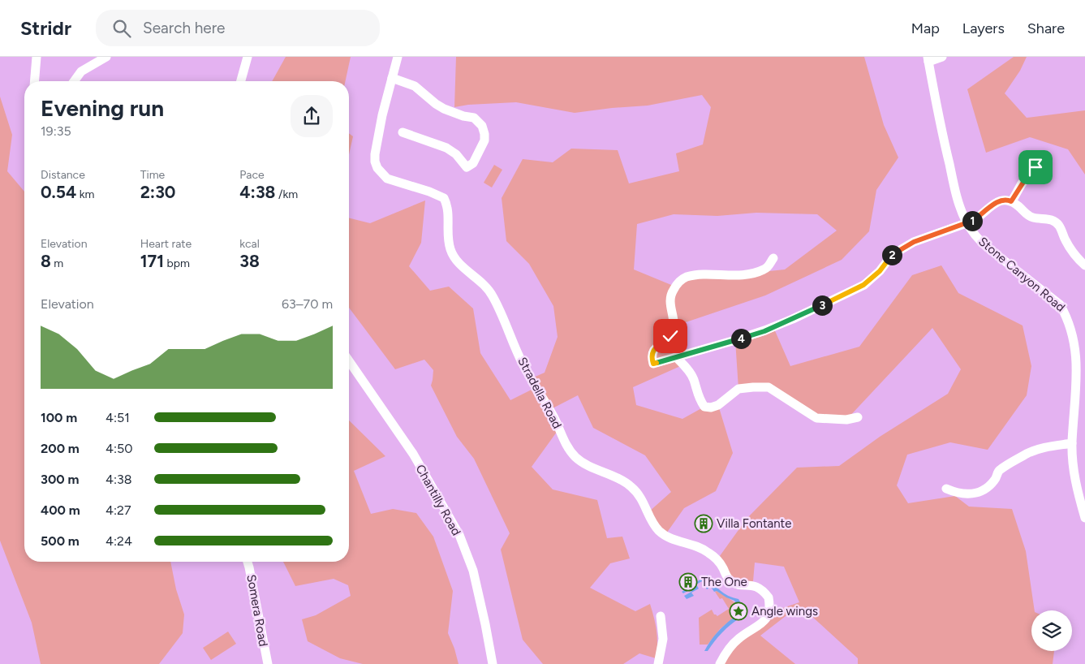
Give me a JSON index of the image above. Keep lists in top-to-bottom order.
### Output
{
  "streets": {
    "street": [
      "Stone Canyon Road",
      "Stradella Road",
      "Chantilly Road",
      "Somera Road"
    ]
  },
  "places": {
    "building": ["Villa Fontante", "The One"],
    "place": ["Angle wings"]
  },
  "page": {
    "header": "Stridr",
    "search": "Search here",
    "nav": ["Map", "Layers", "Share"],
    "heading": ["Evening run", "19:35"],
    "stats": [
      ["Distance", "0.54 km"],
      ["Time", "2:30"],
      ["Pace", "4:38 /km"],
      ["Elevation", "8 m"],
      ["Heart rate", "171 bpm"],
      ["kcal", "38"]
    ],
    "pins": [
      "1",
      "2",
      "3",
      "4"
    ],
    "chart": ["Elevation", "63–70 m"],
    "list": [
      {
        "name": "100 m",
        "note": "4:51"
      },
      {
        "name": "200 m",
        "note": "4:50"
      },
      {
        "name": "300 m",
        "note": "4:38"
      },
      {
        "name": "400 m",
        "note": "4:27"
      },
      {
        "name": "500 m",
        "note": "4:24"
      }
    ]
  }
}
